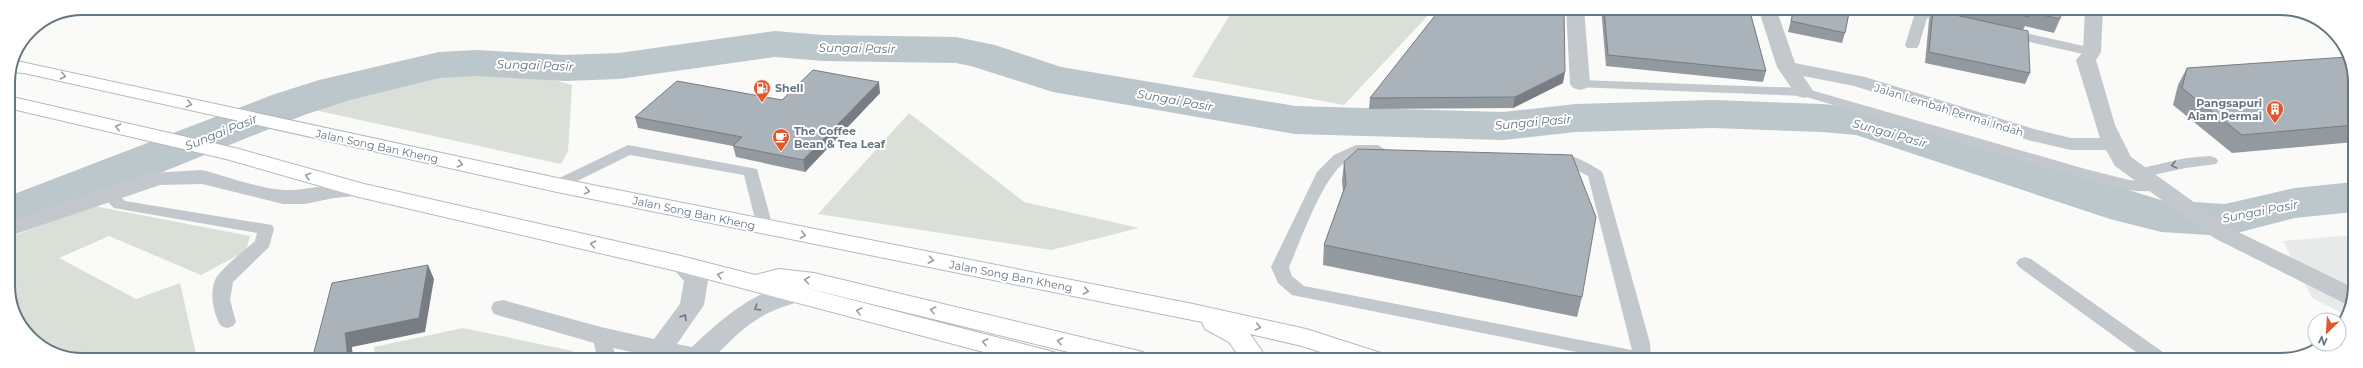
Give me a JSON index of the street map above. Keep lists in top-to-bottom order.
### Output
{
  "streets": {
    "main road": ["Jalan Song Ban Kheng"],
    "street": ["Jalan Lembah Permai Indah"]
  },
  "water": ["Sungai Pasir"],
  "places": {
    "fuel station": ["Shell"],
    "building": ["Pangsapuri Alam Permai"],
    "cafe": ["The Coffee Bean & Tea Leaf"]
  },
  "north": "bottom left"
}
